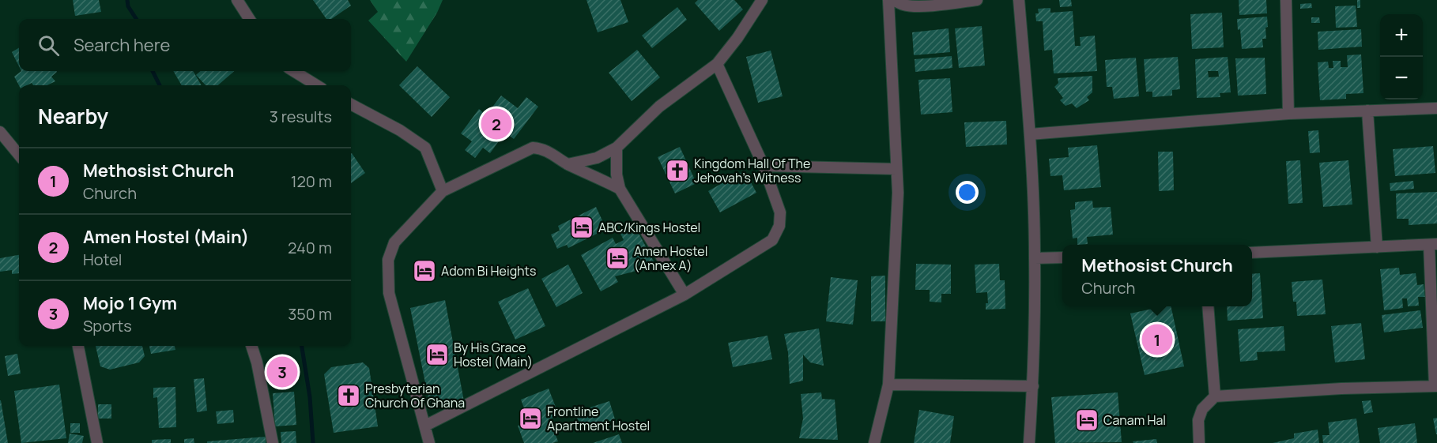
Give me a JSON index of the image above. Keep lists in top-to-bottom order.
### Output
{
  "places": {
    "church": ["Kingdom Hall Of The Jehovah's Witness", "Presbyterian Church Of Ghana"],
    "hotel": [
      "ABC/Kings Hostel",
      "Amen Hostel (Annex A)",
      "Adom Bi Heights",
      "By His Grace Hostel (Main)",
      "Frontline Apartment Hostel",
      "Canam Hal"
    ]
  },
  "page": {
    "map_buttons": ["+", "−"],
    "search": "Search here",
    "heading": ["Nearby", "3 results"],
    "pins": ["2", "1", "3"],
    "list": [
      {
        "mark": "1",
        "name": "Methosist Church",
        "note": "Church",
        "value": "120 m"
      },
      {
        "mark": "2",
        "name": "Amen Hostel (Main)",
        "note": "Hotel",
        "value": "240 m"
      },
      {
        "mark": "3",
        "name": "Mojo 1 Gym",
        "note": "Sports",
        "value": "350 m"
      }
    ],
    "popup": ["Methosist Church", "Church"]
  }
}
